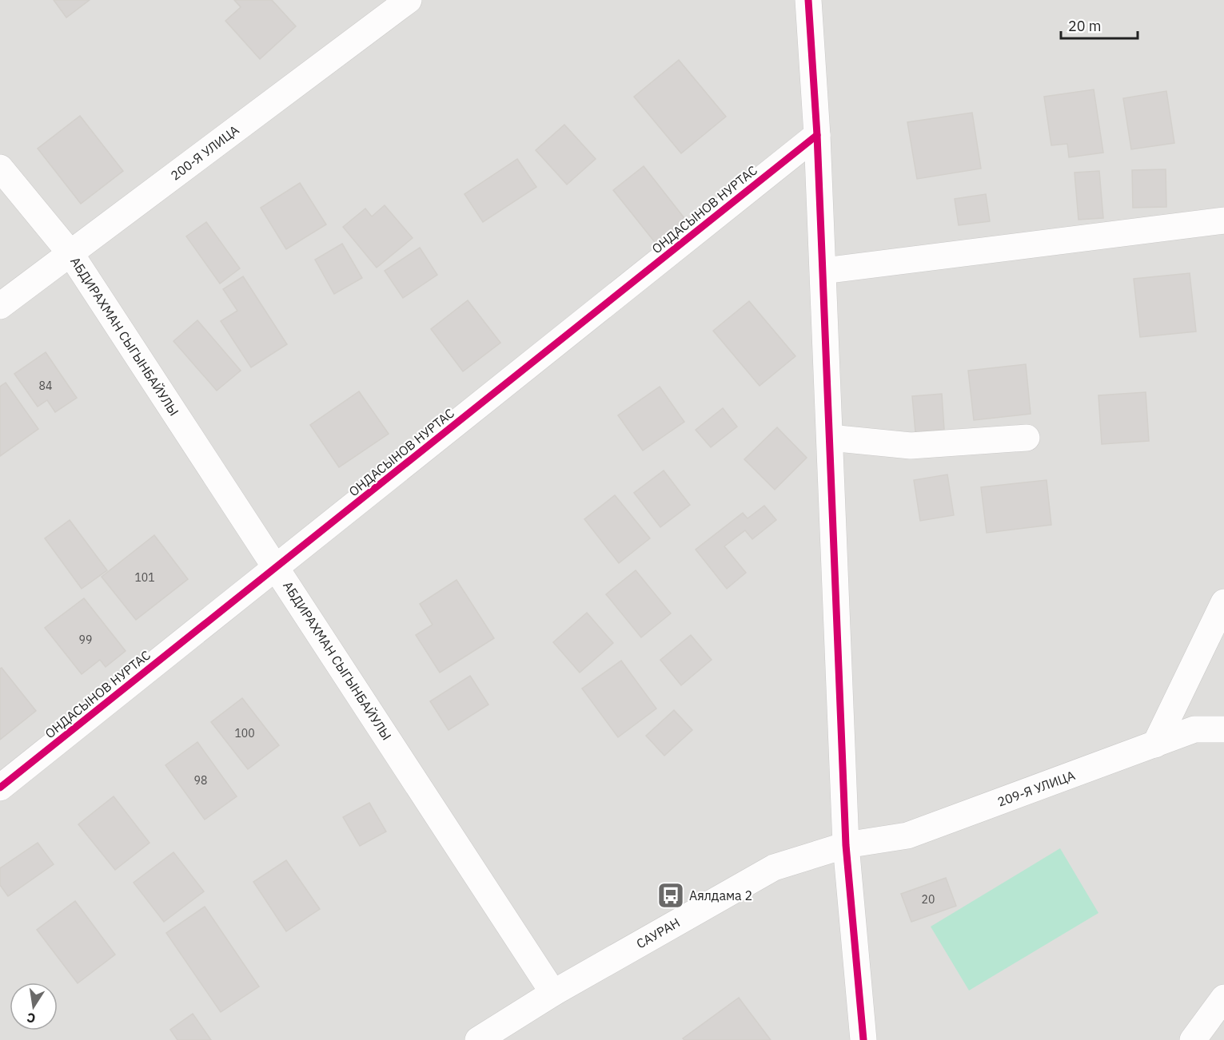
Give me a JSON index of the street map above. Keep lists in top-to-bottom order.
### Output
{
  "streets": {
    "street": [
      "200-Я УЛИЦА",
      "ОНДАСЫНОВ НУРТАС",
      "АБДИРАХМАН СЫГЫНБАЙУЛЫ",
      "209-Я УЛИЦА",
      "САУРАН"
    ]
  },
  "crossings": [
    ["200-Я УЛИЦА", "АБДИРАХМАН СЫГЫНБАЙУЛЫ"],
    ["ОНДАСЫНОВ НУРТАС", "АБДИРАХМАН СЫГЫНБАЙУЛЫ"],
    ["АБДИРАХМАН СЫГЫНБАЙУЛЫ", "САУРАН"],
    ["209-Я УЛИЦА", "САУРАН"]
  ],
  "places": {
    "bus stop": ["Аялдама 2"]
  },
  "house_numbers": [
    "84",
    "101",
    "99",
    "100",
    "98",
    "20"
  ],
  "scale_bar": "20 m",
  "north": "bottom"
}
